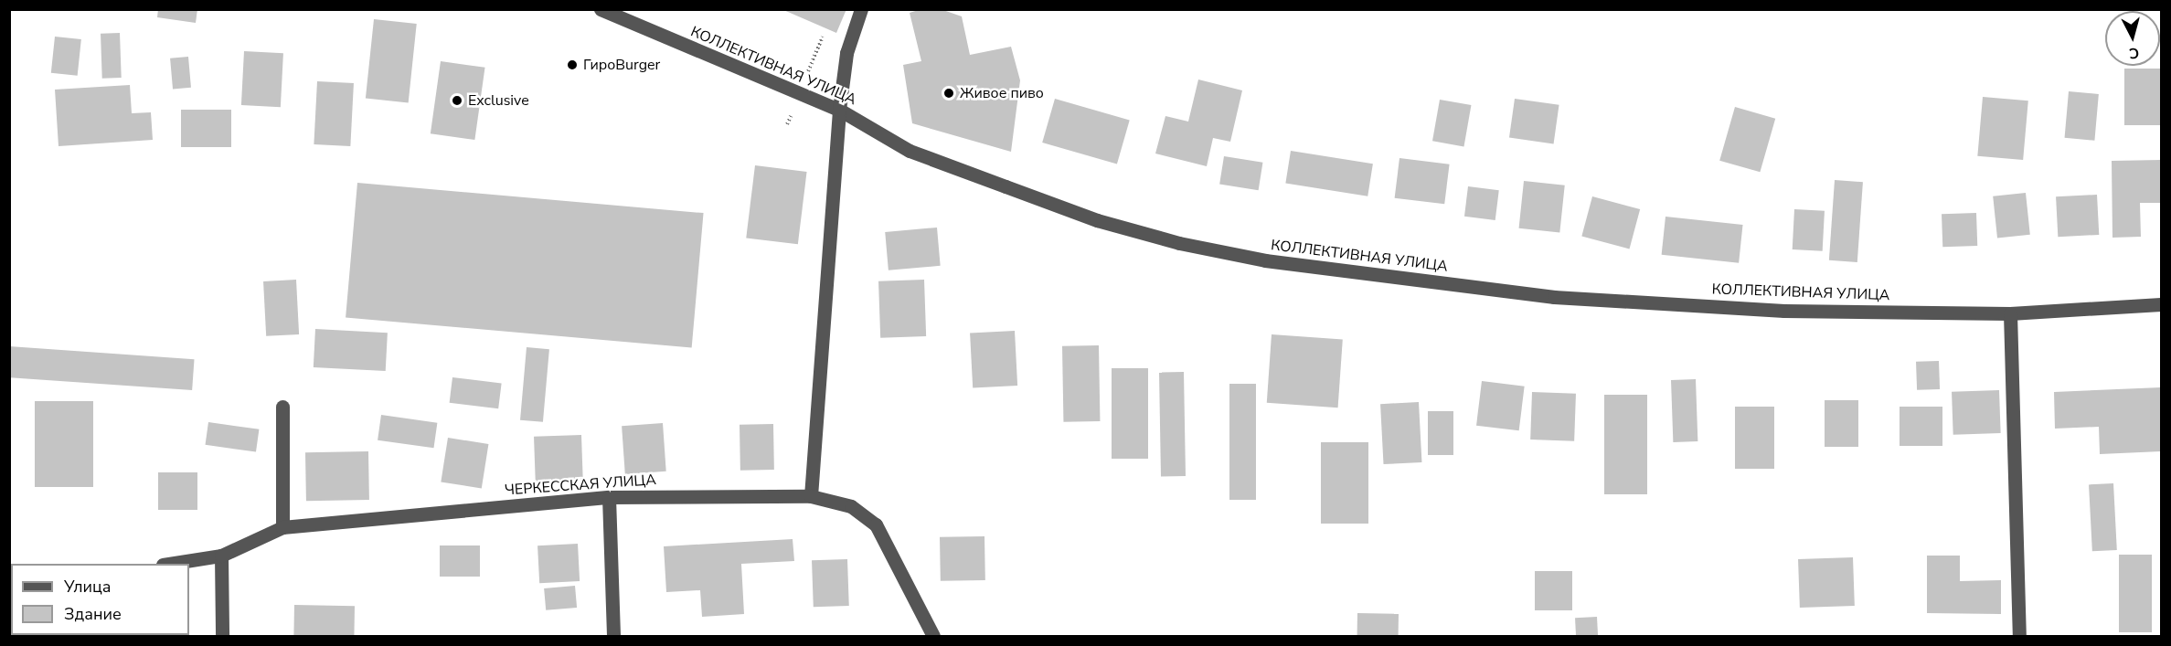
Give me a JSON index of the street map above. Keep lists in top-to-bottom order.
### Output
{
  "streets": {
    "street": ["КОЛЛЕКТИВНАЯ УЛИЦА", "ЧЕРКЕССКАЯ УЛИЦА"]
  },
  "places": ["ГироBurger", "Живое пиво", "Exclusive"],
  "legend": ["Улица", "Здание"],
  "north": "bottom"
}
